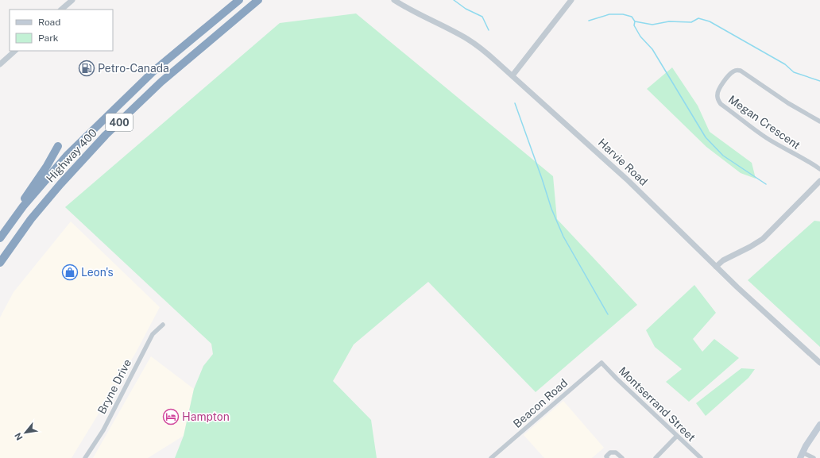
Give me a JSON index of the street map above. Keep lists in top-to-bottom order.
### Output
{
  "streets": {
    "highway": ["400", "Highway 400"],
    "street": [
      "Megan Crescent",
      "Harvie Road",
      "Bryne Drive",
      "Beacon Road",
      "Montserrand Street"
    ]
  },
  "crossings": [
    ["Beacon Road", "Montserrand Street"]
  ],
  "places": {
    "fuel station": ["Petro-Canada"],
    "shop": ["Leon's"],
    "hotel": ["Hampton"]
  },
  "legend": ["Road", "Park"],
  "north": "bottom left"
}
